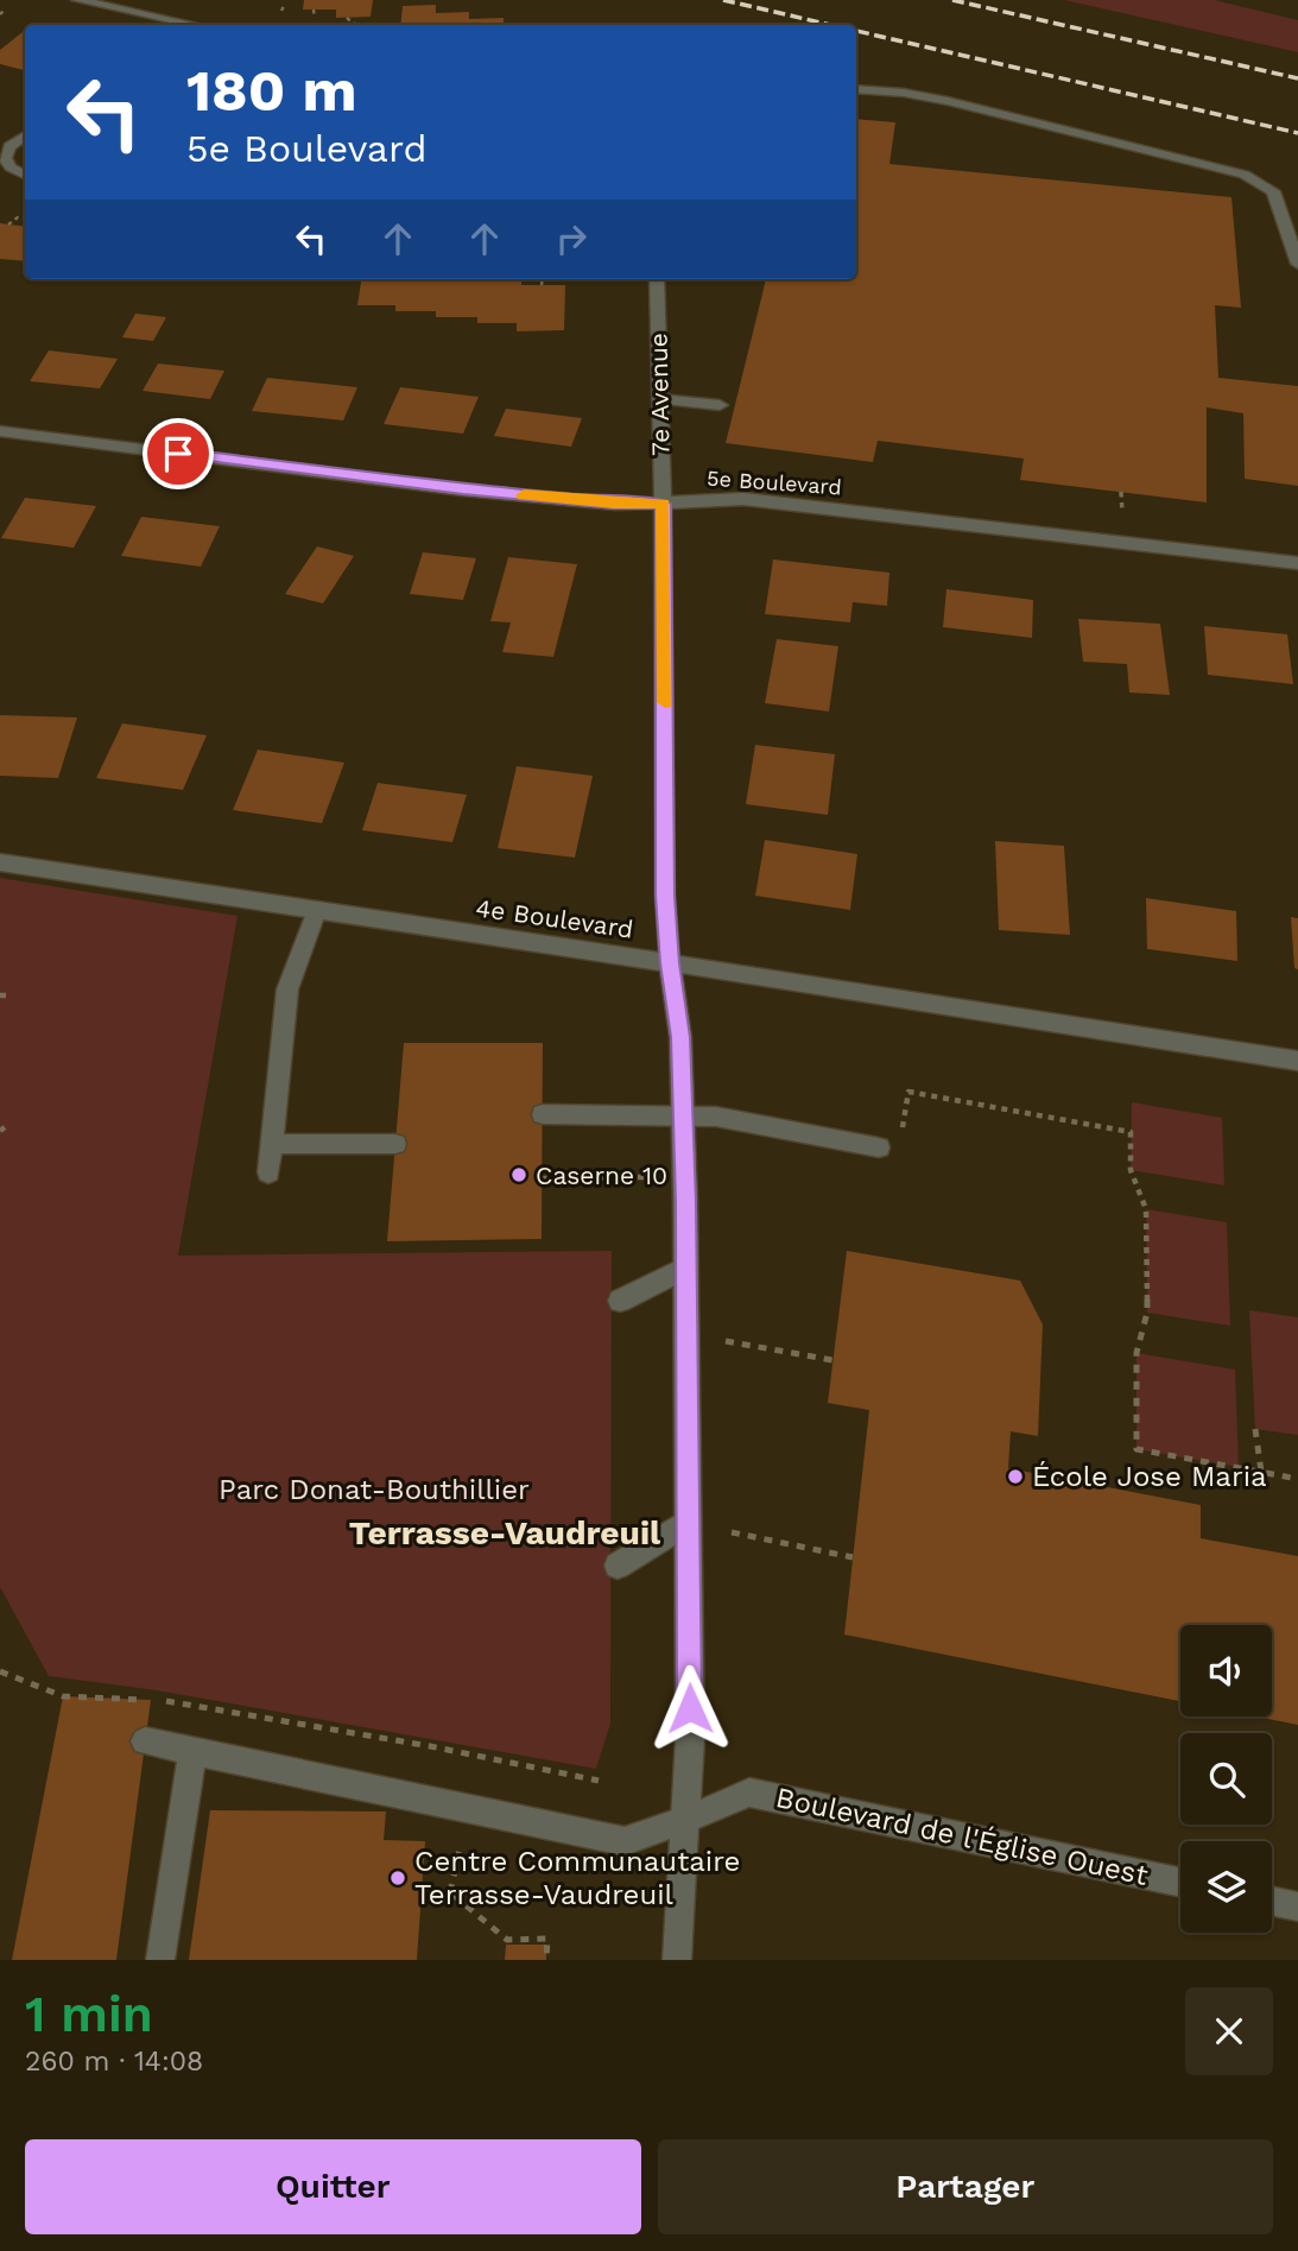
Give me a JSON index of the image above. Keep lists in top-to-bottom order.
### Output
{
  "streets": {
    "street": [
      "7e Avenue",
      "5e Boulevard",
      "4e Boulevard",
      "Boulevard de l'Église Ouest"
    ]
  },
  "crossings": [
    ["7e Avenue", "5e Boulevard"],
    ["7e Avenue", "4e Boulevard"],
    ["7e Avenue", "Boulevard de l'Église Ouest"]
  ],
  "districts": ["Terrasse-Vaudreuil"],
  "parks": ["Parc Donat-Bouthillier"],
  "places": ["Caserne 10", "École Jose Maria", "Centre Communautaire Terrasse-Vaudreuil"],
  "page": {
    "turn": ["180 m", "5e Boulevard"],
    "heading": ["1 min", "260 m · 14:08"],
    "buttons": ["Quitter", "Partager"]
  }
}
